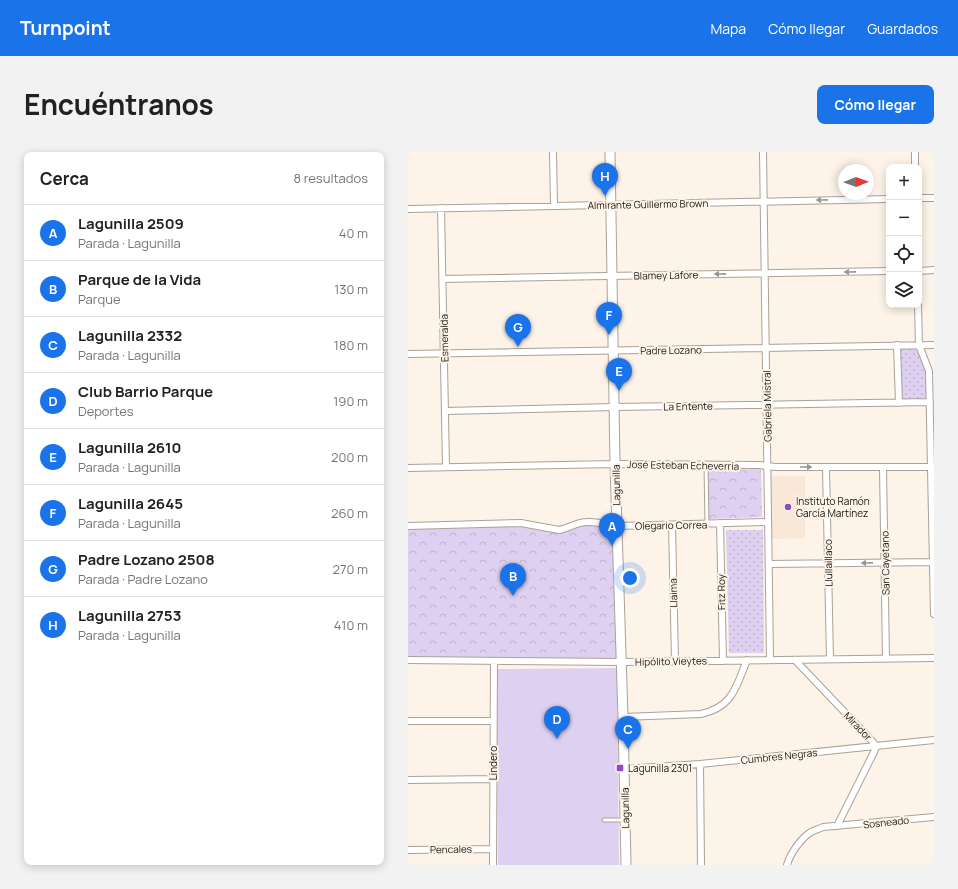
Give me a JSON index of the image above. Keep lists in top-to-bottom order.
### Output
{
  "streets": {
    "main road": ["Lagunilla"],
    "street": [
      "Almirante Guillermo Brown",
      "Blamey Lafore",
      "Esmeralda",
      "Padre Lozano",
      "La Entente",
      "Gabriela Mistral",
      "José Esteban Echeverría",
      "Olegario Correa",
      "Llullaillaco",
      "San Cayetano",
      "Fitz Roy",
      "Llaima",
      "Hipólito Vieytes",
      "Mirador",
      "Cumbres Negras",
      "Lindero",
      "Sosneado",
      "Pencales"
    ]
  },
  "crossings": [
    ["Almirante Guillermo Brown", "Esmeralda"],
    ["Almirante Guillermo Brown", "Gabriela Mistral"],
    ["Almirante Guillermo Brown", "Lagunilla"],
    ["Blamey Lafore", "Esmeralda"],
    ["Blamey Lafore", "Gabriela Mistral"],
    ["Blamey Lafore", "Lagunilla"],
    ["Esmeralda", "Padre Lozano"],
    ["Esmeralda", "La Entente"],
    ["Esmeralda", "José Esteban Echeverría"],
    ["Padre Lozano", "Gabriela Mistral"],
    ["Padre Lozano", "Lagunilla"],
    ["La Entente", "Gabriela Mistral"],
    ["La Entente", "Lagunilla"],
    ["Gabriela Mistral", "José Esteban Echeverría"],
    ["Gabriela Mistral", "Olegario Correa"],
    ["Gabriela Mistral", "Hipólito Vieytes"],
    ["José Esteban Echeverría", "Lagunilla"],
    ["José Esteban Echeverría", "Llullaillaco"],
    ["José Esteban Echeverría", "San Cayetano"],
    ["Lagunilla", "Olegario Correa"],
    ["Lagunilla", "Hipólito Vieytes"],
    ["Lagunilla", "Cumbres Negras"],
    ["Olegario Correa", "Fitz Roy"],
    ["Olegario Correa", "Llaima"],
    ["Llullaillaco", "Hipólito Vieytes"],
    ["San Cayetano", "Hipólito Vieytes"],
    ["Fitz Roy", "Hipólito Vieytes"],
    ["Llaima", "Hipólito Vieytes"],
    ["Hipólito Vieytes", "Mirador"],
    ["Hipólito Vieytes", "Lindero"],
    ["Mirador", "Cumbres Negras"],
    ["Mirador", "Sosneado"],
    ["Lindero", "Pencales"]
  ],
  "one_way": ["Blamey Lafore"],
  "places": {
    "other": ["Instituto Ramón García Martínez"],
    "transit": ["Lagunilla 2301"]
  },
  "north": "right",
  "page": {
    "header": "Turnpoint",
    "nav": ["Mapa", "Cómo llegar", "Guardados"],
    "title": "Encuéntranos",
    "buttons": "Cómo llegar",
    "heading": ["Cerca", "8 resultados"],
    "pins": [
      "H",
      "F",
      "G",
      "E",
      "A",
      "B",
      "D",
      "C"
    ],
    "map_buttons": ["+", "−"],
    "list": [
      {
        "mark": "A",
        "name": "Lagunilla 2509",
        "note": "Parada · Lagunilla",
        "value": "40 m"
      },
      {
        "mark": "B",
        "name": "Parque de la Vida",
        "note": "Parque",
        "value": "130 m"
      },
      {
        "mark": "C",
        "name": "Lagunilla 2332",
        "note": "Parada · Lagunilla",
        "value": "180 m"
      },
      {
        "mark": "D",
        "name": "Club Barrio Parque",
        "note": "Deportes",
        "value": "190 m"
      },
      {
        "mark": "E",
        "name": "Lagunilla 2610",
        "note": "Parada · Lagunilla",
        "value": "200 m"
      },
      {
        "mark": "F",
        "name": "Lagunilla 2645",
        "note": "Parada · Lagunilla",
        "value": "260 m"
      },
      {
        "mark": "G",
        "name": "Padre Lozano 2508",
        "note": "Parada · Padre Lozano",
        "value": "270 m"
      },
      {
        "mark": "H",
        "name": "Lagunilla 2753",
        "note": "Parada · Lagunilla",
        "value": "410 m"
      }
    ]
  }
}
